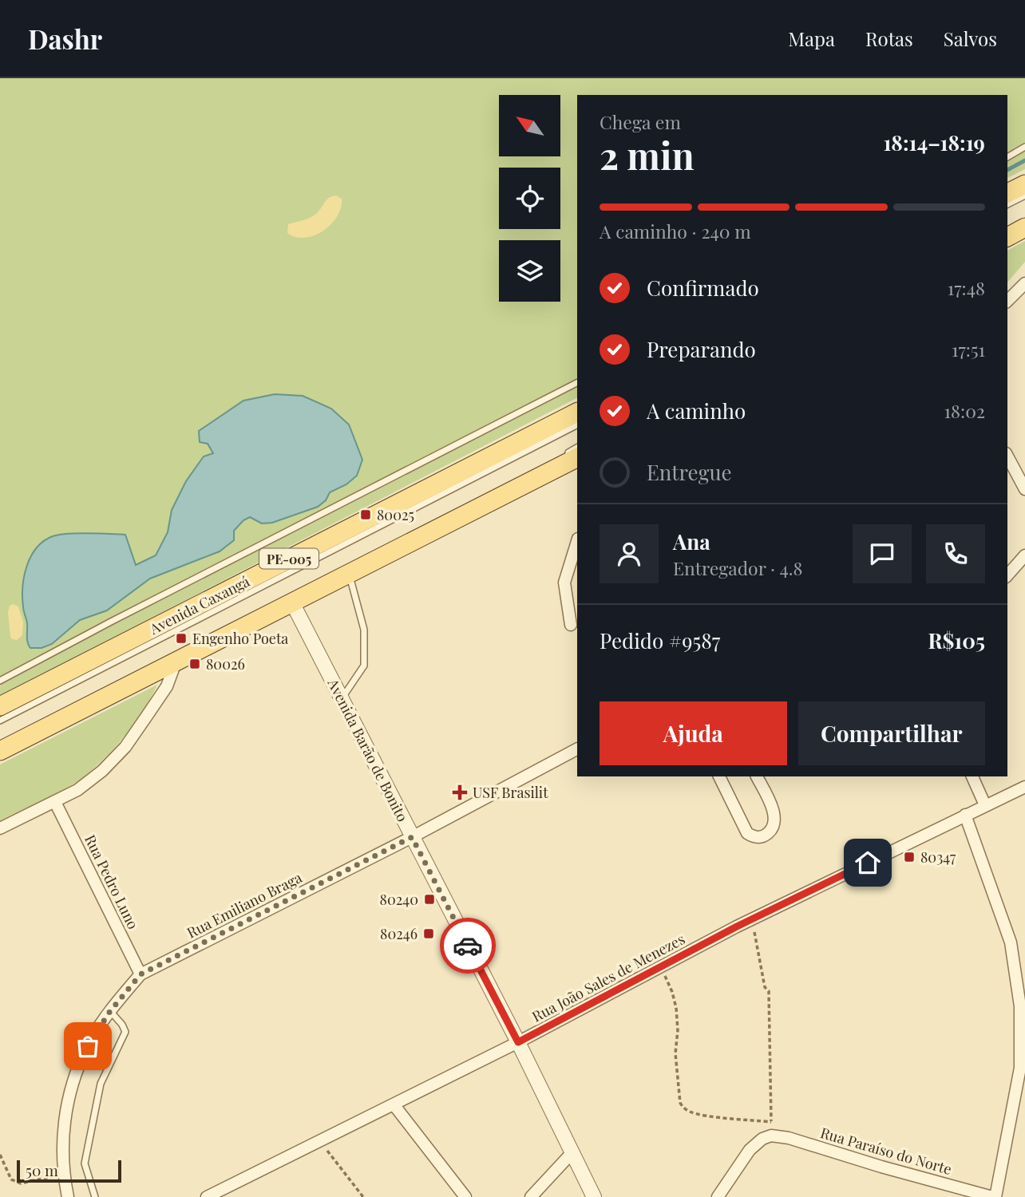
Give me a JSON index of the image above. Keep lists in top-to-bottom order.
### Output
{
  "streets": {
    "main road": ["PE-005", "Avenida Caxangá"],
    "street": [
      "Avenida Barão de Bonito",
      "Rua Pedro Luno",
      "Rua Emiliano Braga",
      "Rua João Sales de Menezes",
      "Rua Paraíso do Norte"
    ]
  },
  "crossings": [
    ["PE-005", "Avenida Barão de Bonito"],
    ["Avenida Barão de Bonito", "Rua Emiliano Braga"],
    ["Avenida Barão de Bonito", "Rua João Sales de Menezes"],
    ["Rua Pedro Luno", "Rua Emiliano Braga"]
  ],
  "places": {
    "transit": [
      "80025",
      "Engenho Poeta",
      "80026",
      "80347",
      "80240",
      "80246"
    ],
    "health": ["USF Brasilit"]
  },
  "scale_bar": "50 m",
  "north": "top left",
  "page": {
    "header": "Dashr",
    "nav": ["Mapa", "Rotas", "Salvos"],
    "heading": ["2 min", "Chega em", "18:14–18:19"],
    "panel": [
      "Ana",
      "Entregador · 4.8",
      "Pedido #9587",
      "R$105"
    ],
    "bar": "A caminho · 240 m",
    "list": [
      ["Confirmado", "17:48"],
      ["Preparando", "17:51"],
      ["A caminho", "18:02"],
      "Entregue"
    ],
    "buttons": ["Ajuda", "Compartilhar"],
    "scale": "50 m"
  }
}
